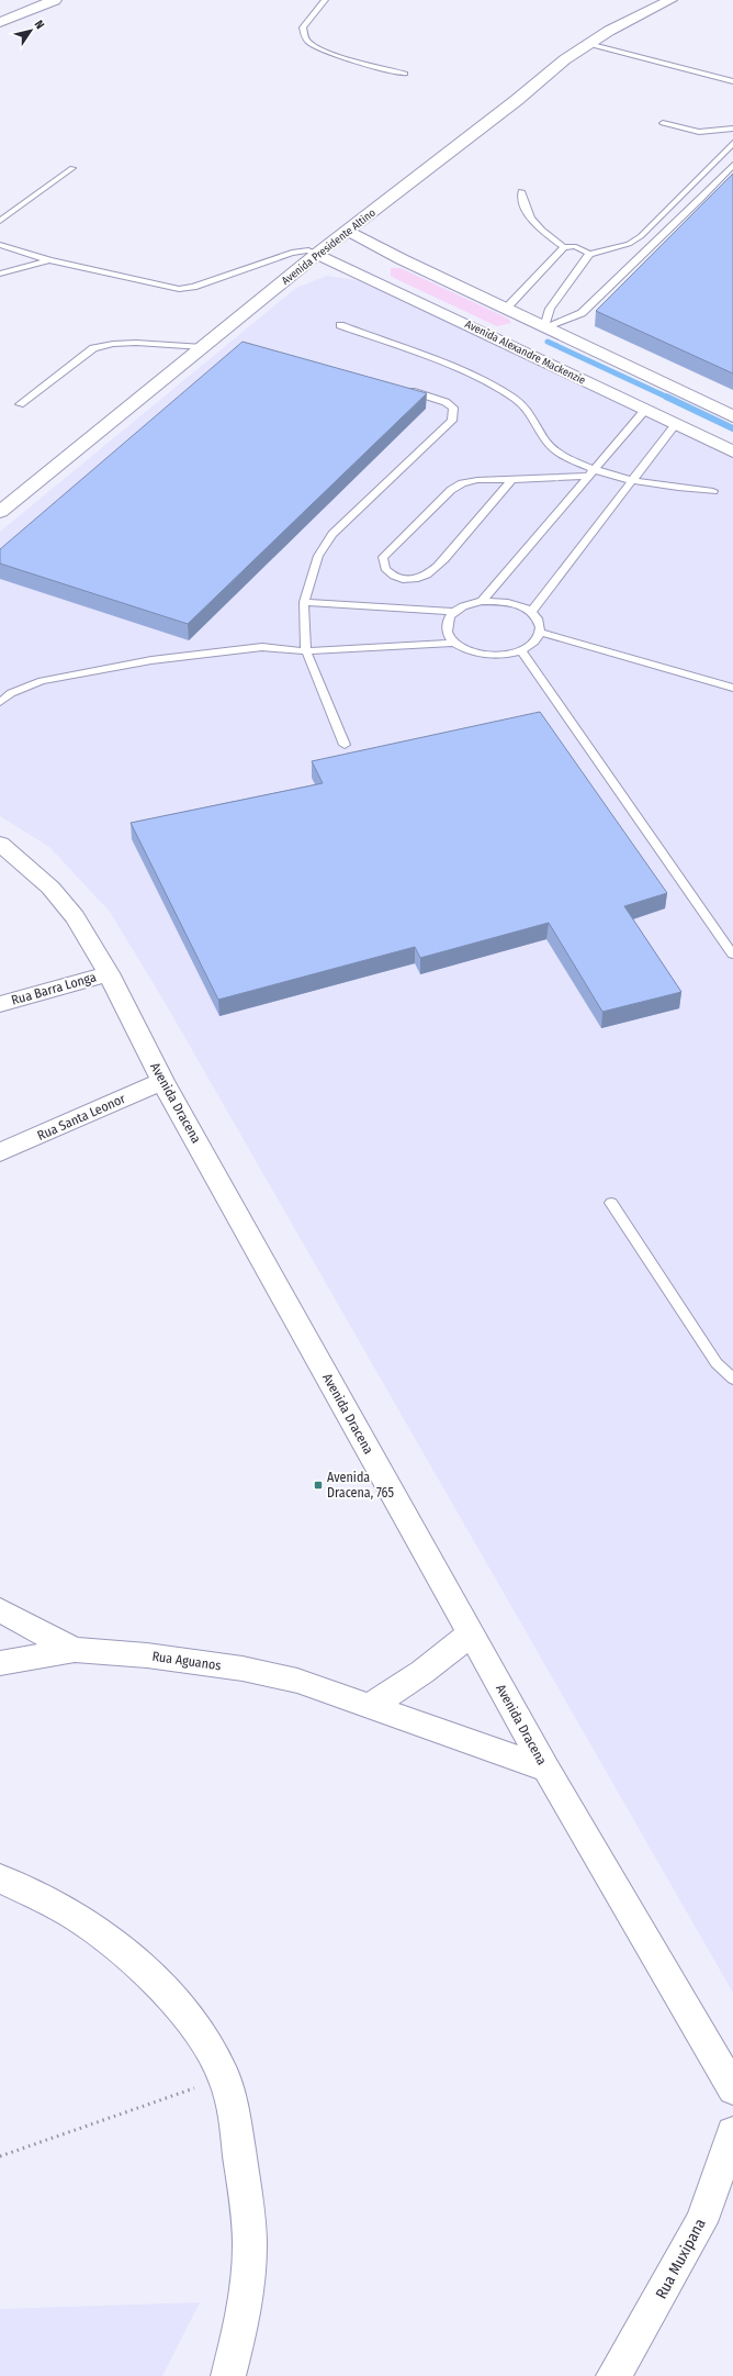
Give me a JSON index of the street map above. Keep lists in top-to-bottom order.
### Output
{
  "streets": {
    "street": [
      "Avenida Presidente Altino",
      "Avenida Alexandre Mackenzie",
      "Rua Barra Longa",
      "Avenida Dracena",
      "Rua Santa Leonor",
      "Rua Aguanos",
      "Rua Muxipana"
    ]
  },
  "crossings": [
    ["Avenida Presidente Altino", "Avenida Alexandre Mackenzie"],
    ["Rua Barra Longa", "Avenida Dracena"],
    ["Avenida Dracena", "Rua Santa Leonor"],
    ["Avenida Dracena", "Rua Aguanos"]
  ],
  "places": {
    "transit": ["Avenida Dracena, 765"]
  },
  "north": "top right"
}
